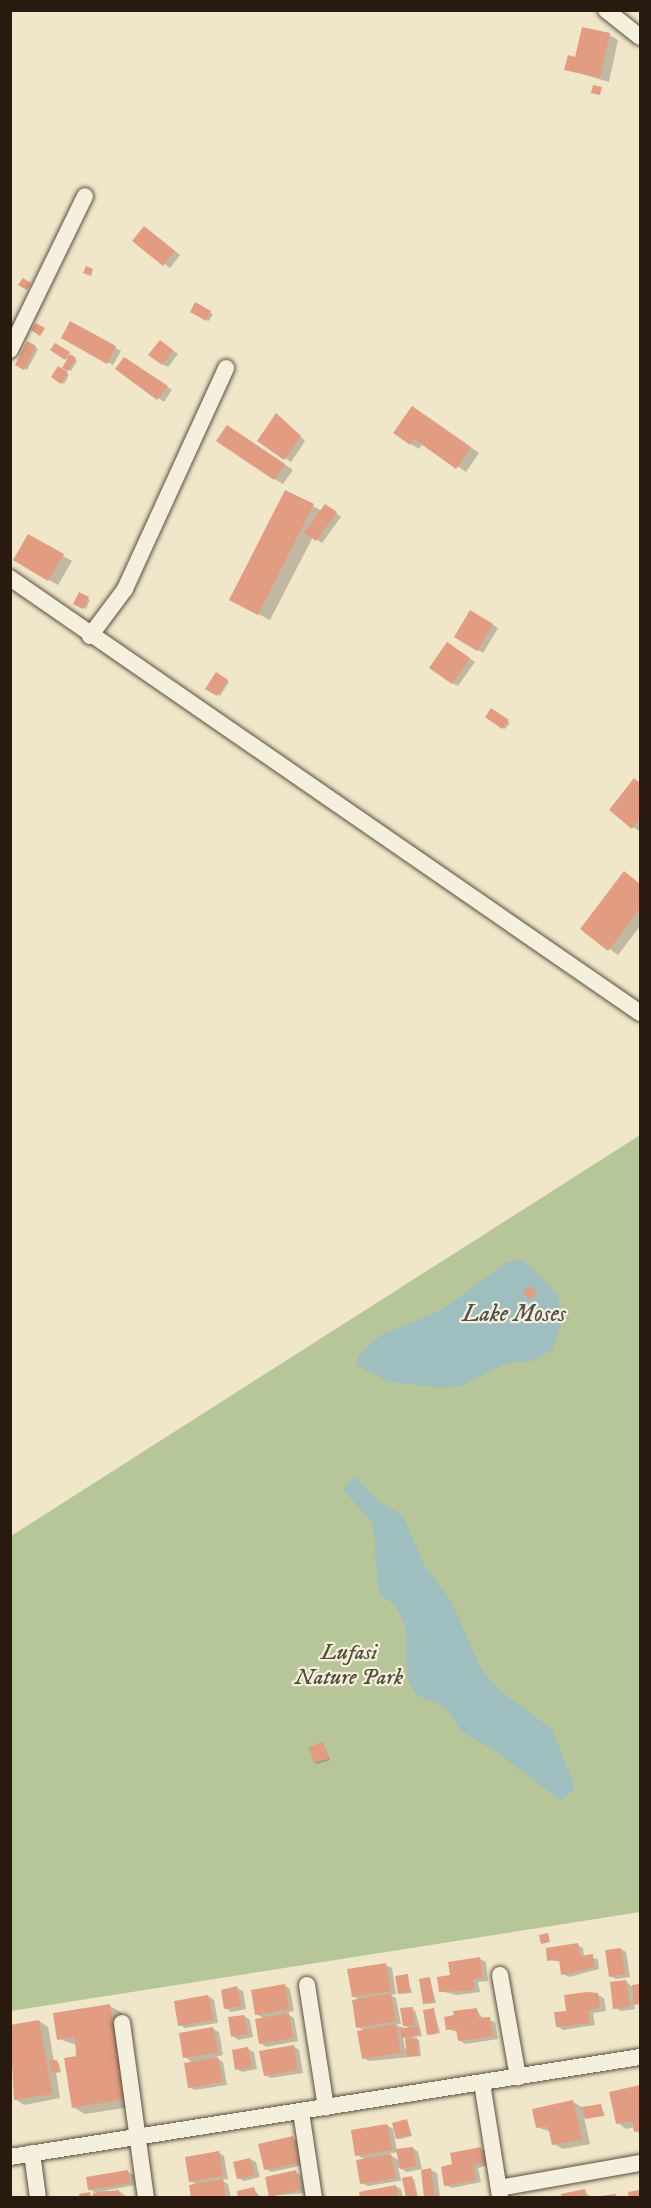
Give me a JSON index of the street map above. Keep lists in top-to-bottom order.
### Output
{
  "water": ["Lake Moses"],
  "parks": ["Lufasi Nature Park"]
}
